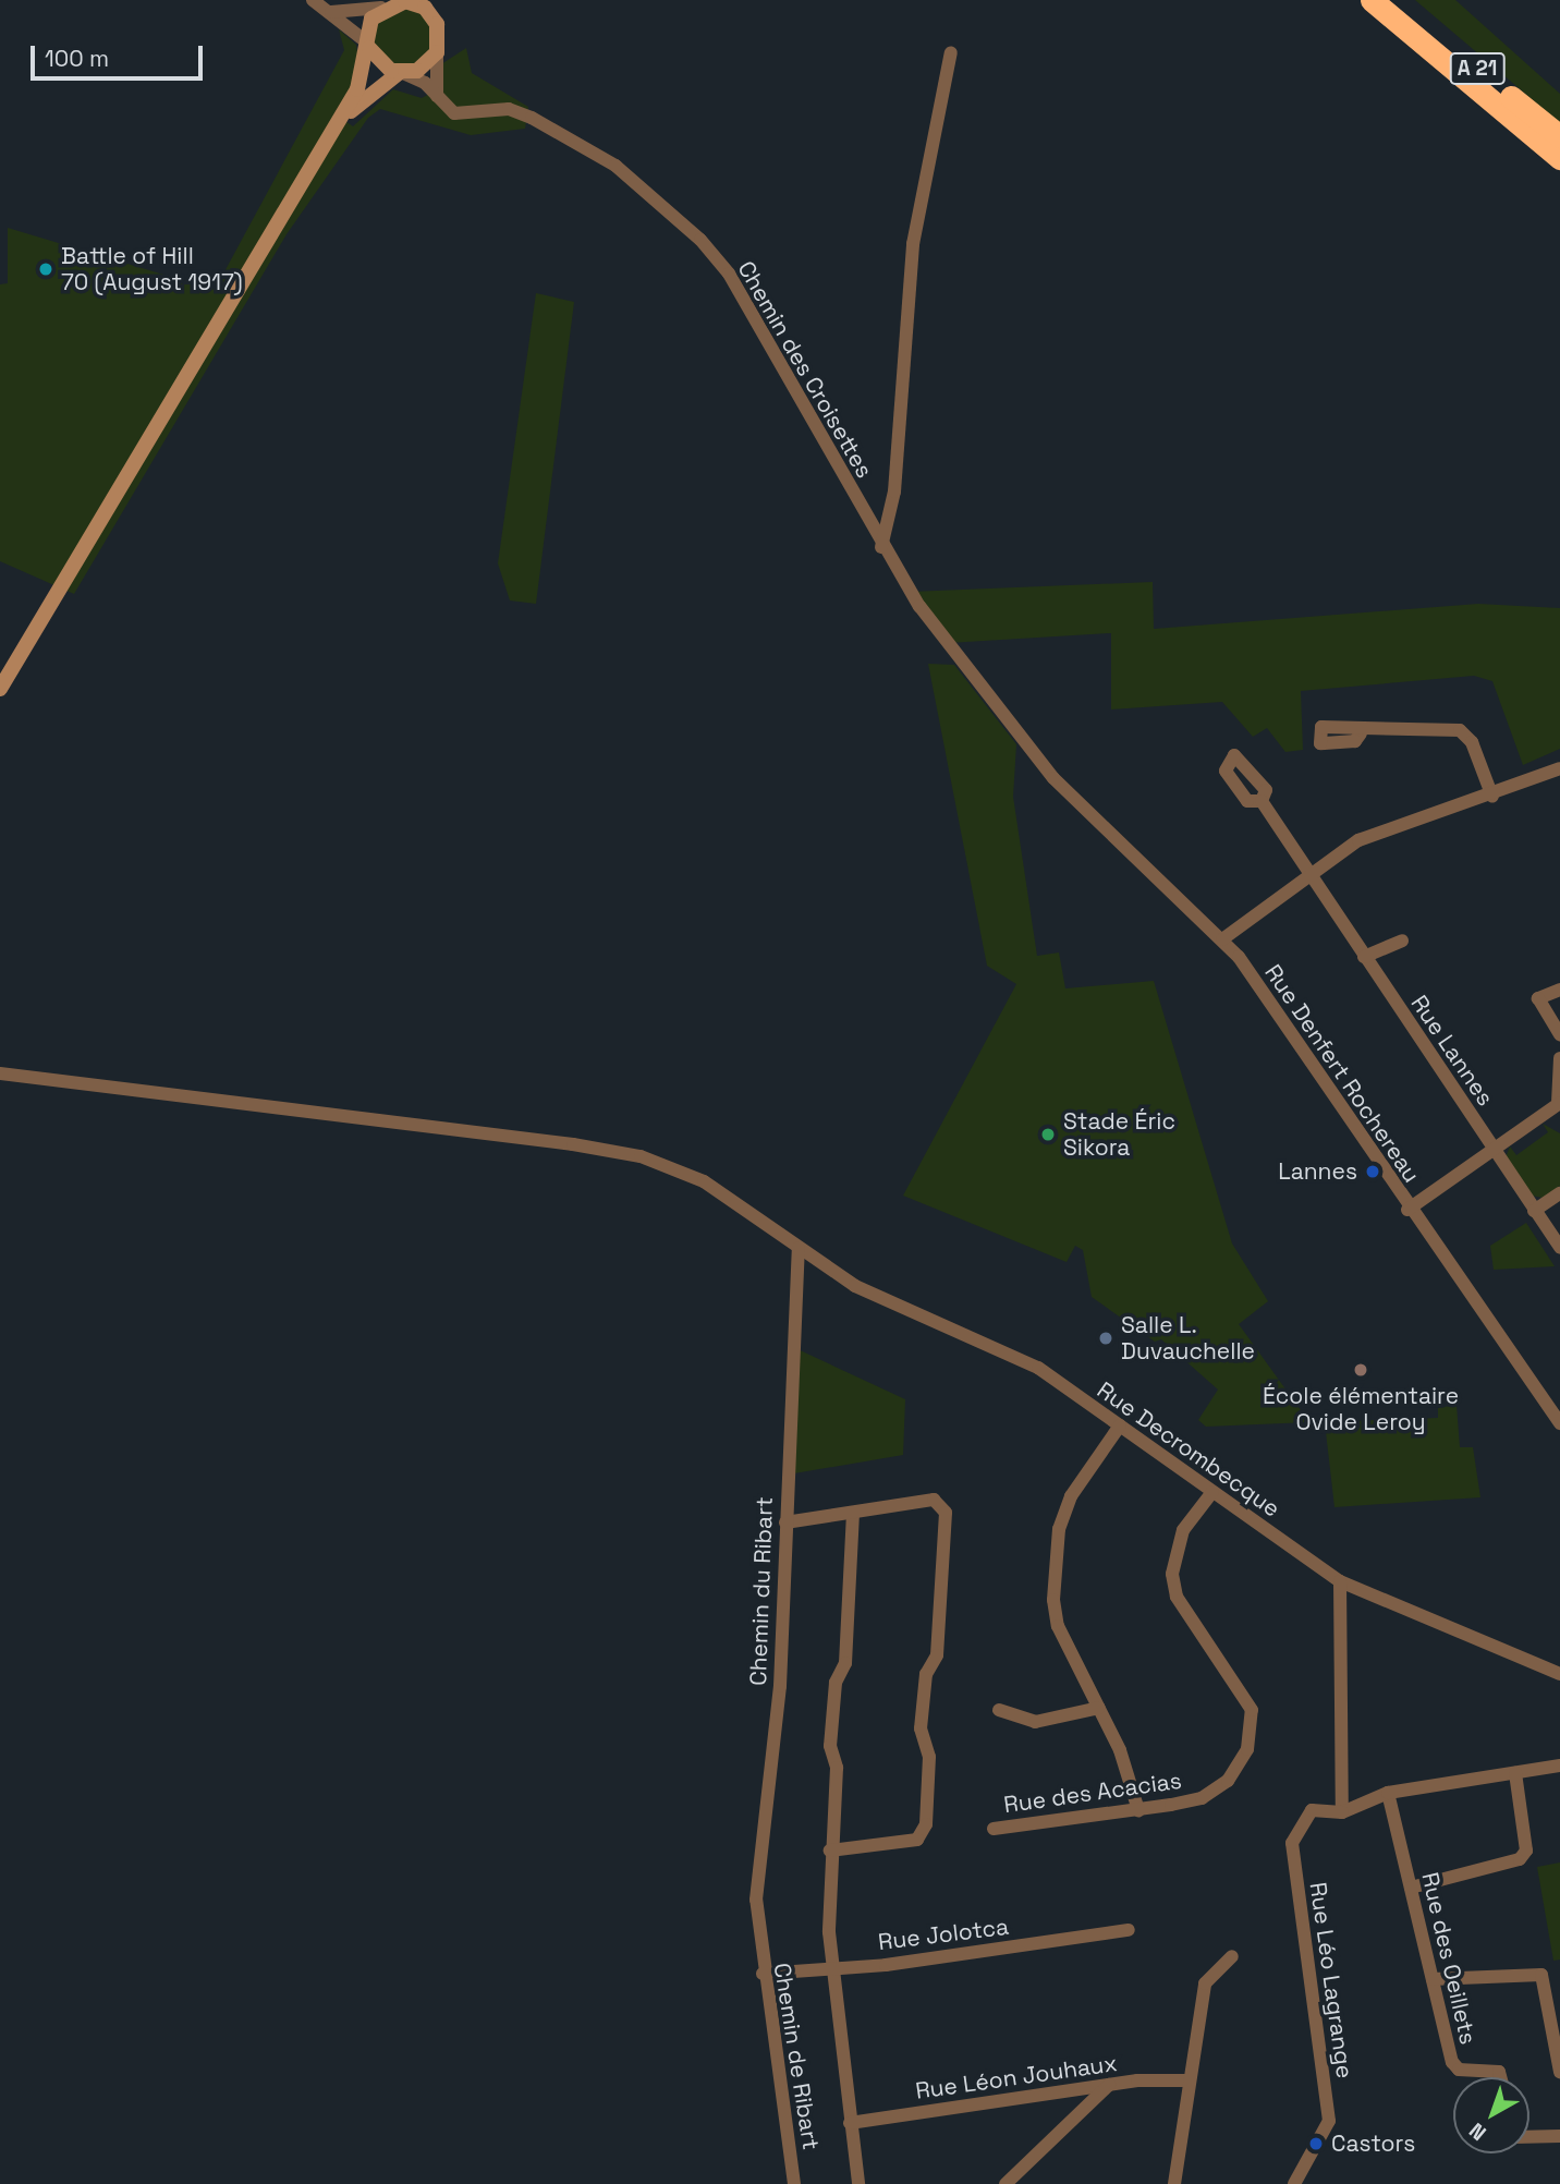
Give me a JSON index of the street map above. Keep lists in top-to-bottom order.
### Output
{
  "streets": {
    "highway": ["A 21"],
    "street": [
      "Chemin des Croisettes",
      "Rue Lannes",
      "Rue Denfert Rochereau",
      "Rue Decrombecque",
      "Chemin du Ribart",
      "Rue des Acacias",
      "Rue Jolotca",
      "Rue des Oeillets",
      "Rue Léo Lagrange",
      "Chemin de Ribart",
      "Rue Léon Jouhaux"
    ]
  },
  "crossings": [
    ["Chemin des Croisettes", "Rue Denfert Rochereau"],
    ["Rue Decrombecque", "Chemin du Ribart"],
    ["Rue Decrombecque", "Rue des Acacias"],
    ["Chemin du Ribart", "Chemin de Ribart"],
    ["Rue Jolotca", "Chemin de Ribart"]
  ],
  "places": [
    "Battle of Hill 70 (August 1917)",
    "Stade Éric Sikora",
    "Lannes",
    "Salle L. Duvauchelle",
    "École élémentaire Ovide Leroy",
    "Castors"
  ],
  "scale_bar": "100 m",
  "north": "bottom left"
}
